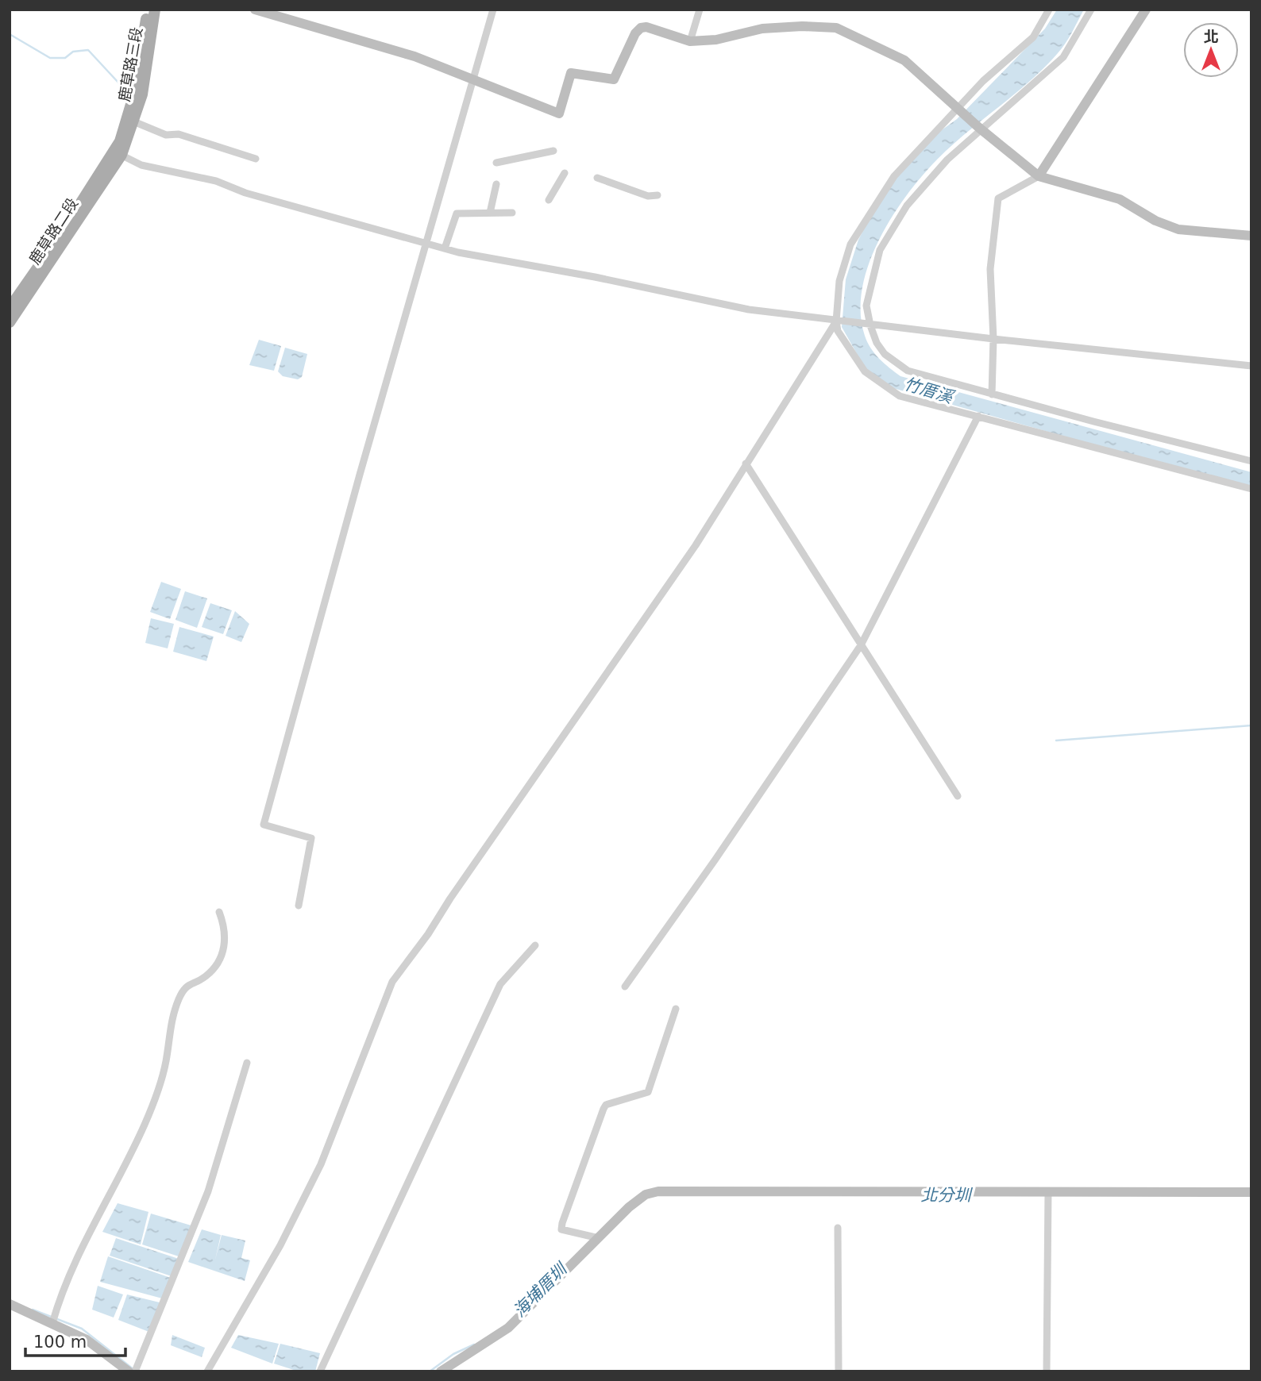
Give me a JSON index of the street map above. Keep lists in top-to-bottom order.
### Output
{
  "streets": {
    "main road": ["鹿草路三段", "鹿草路二段"]
  },
  "crossings": [
    ["鹿草路三段", "鹿草路二段"]
  ],
  "water": ["竹厝溪", "北分圳", "海埔厝圳"],
  "scale_bar": "100 m",
  "north": "top"
}
